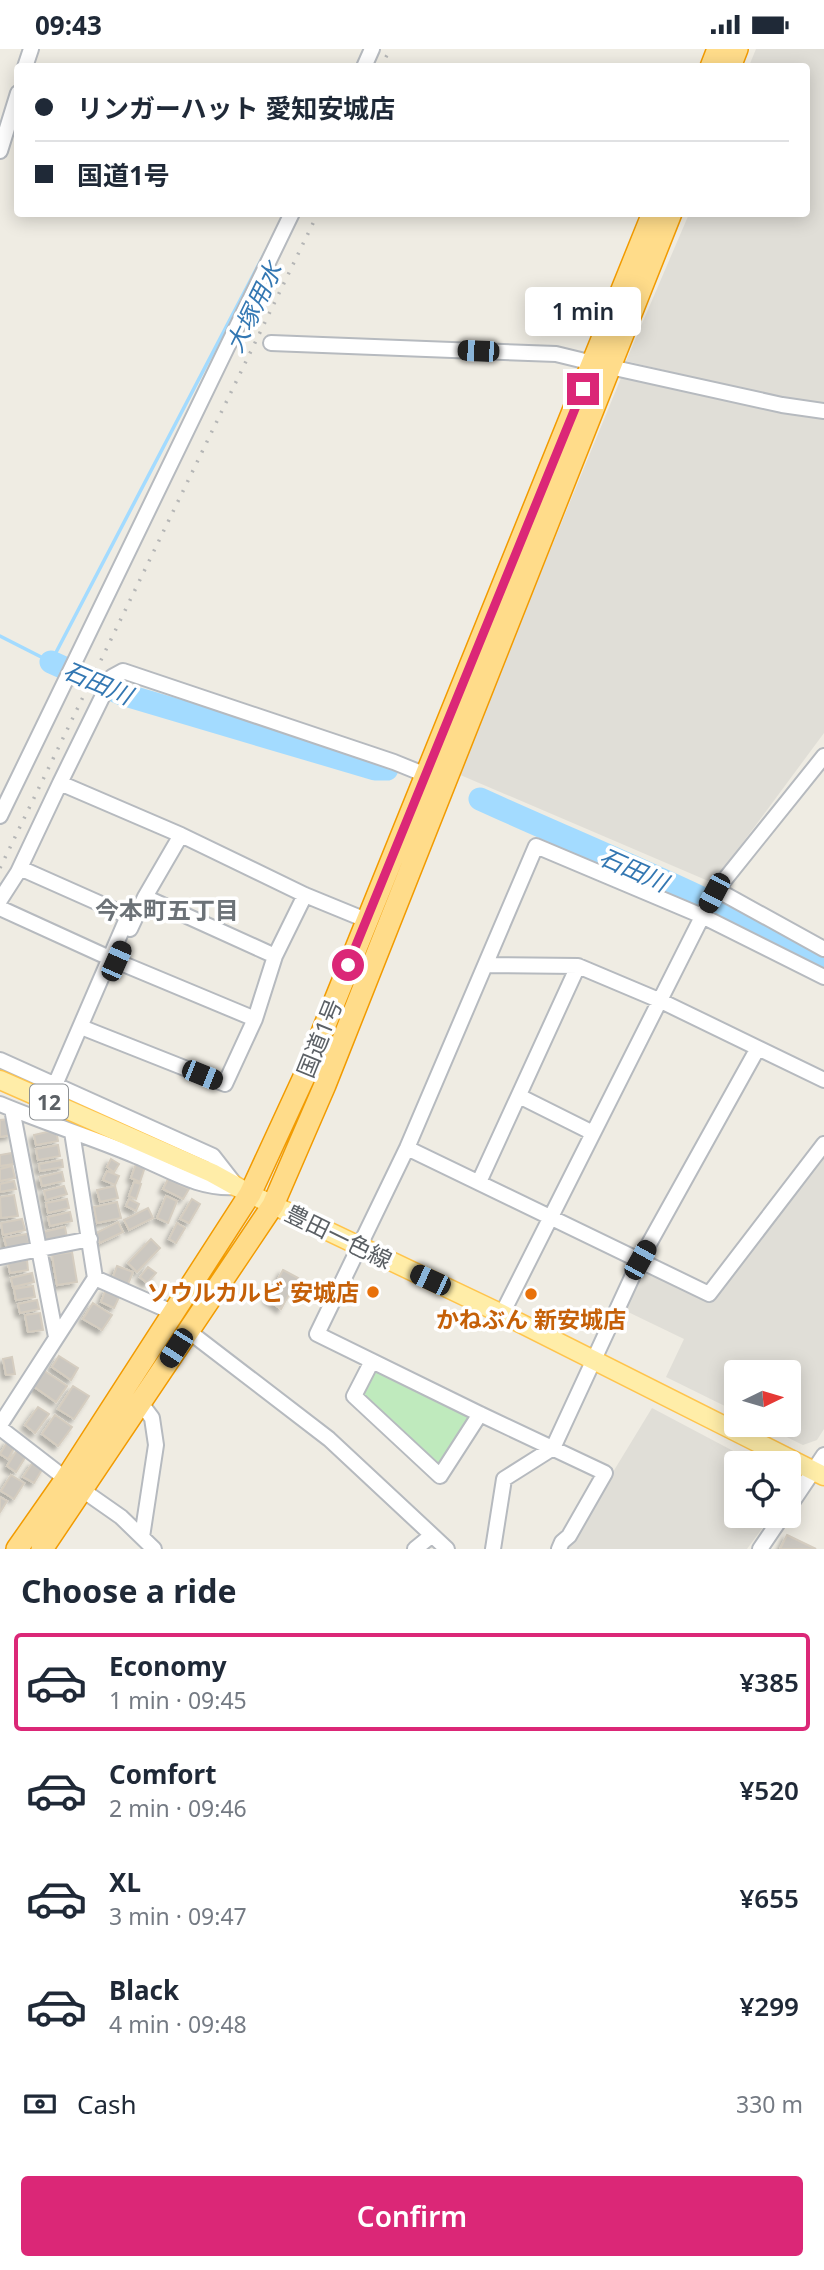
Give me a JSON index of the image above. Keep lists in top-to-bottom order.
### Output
{
  "streets": {
    "highway": ["国道1号"],
    "main road": ["12", "豊田一色線"]
  },
  "crossings": [
    ["国道1号", "豊田一色線"]
  ],
  "districts": ["今本町五丁目"],
  "water": ["大塚用水", "石田川"],
  "places": ["ソウルカルビ 安城店", "かねぶん 新安城店"],
  "north": "right",
  "page": {
    "status": "09:43",
    "banner": ["リンガーハット 愛知安城店", "国道1号"],
    "bubble": "1 min",
    "heading": "Choose a ride",
    "list": [
      {
        "name": "Economy",
        "note": "1 min · 09:45",
        "value": "¥385"
      },
      {
        "name": "Comfort",
        "note": "2 min · 09:46",
        "value": "¥520"
      },
      {
        "name": "XL",
        "note": "3 min · 09:47",
        "value": "¥655"
      },
      {
        "name": "Black",
        "note": "4 min · 09:48",
        "value": "¥299"
      }
    ],
    "pay": ["Cash", "330 m"],
    "buttons": "Confirm"
  }
}
